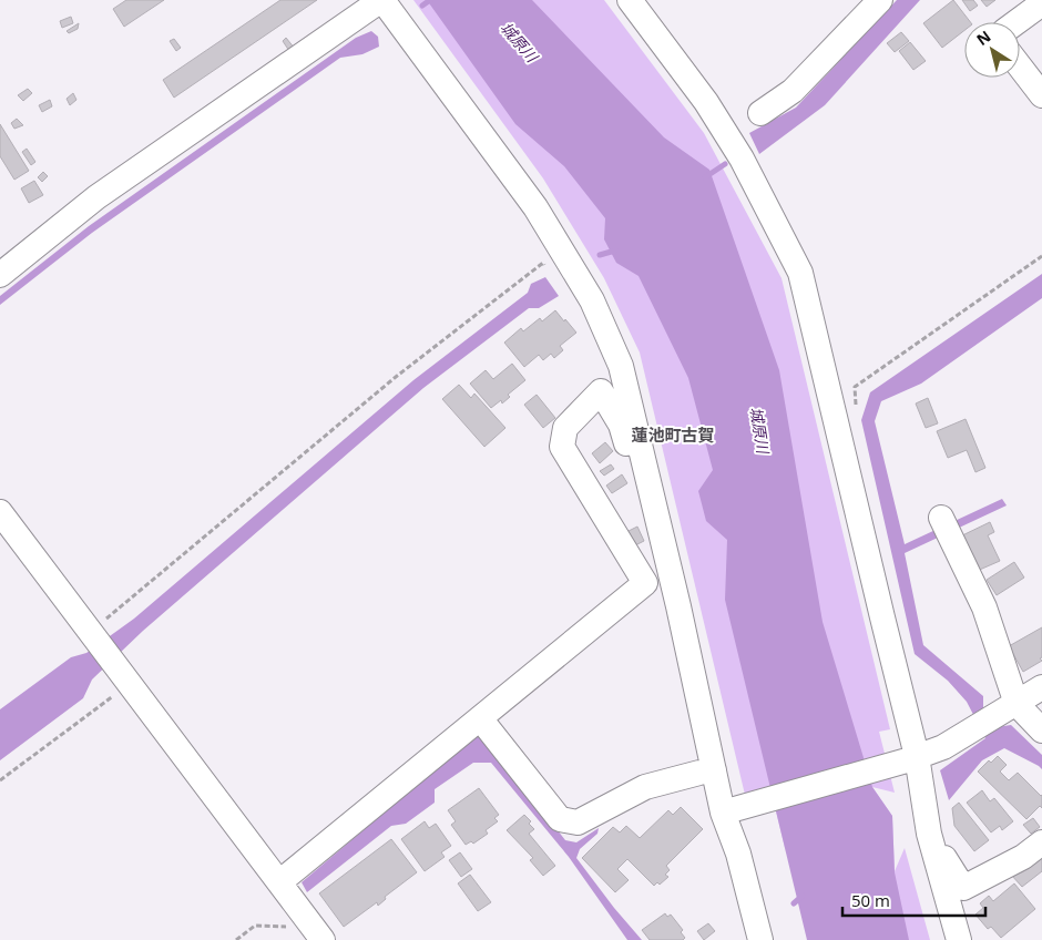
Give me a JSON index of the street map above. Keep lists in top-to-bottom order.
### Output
{
  "districts": ["蓮池町古賀"],
  "water": ["城原川"],
  "scale_bar": "50 m",
  "north": "top left"
}
